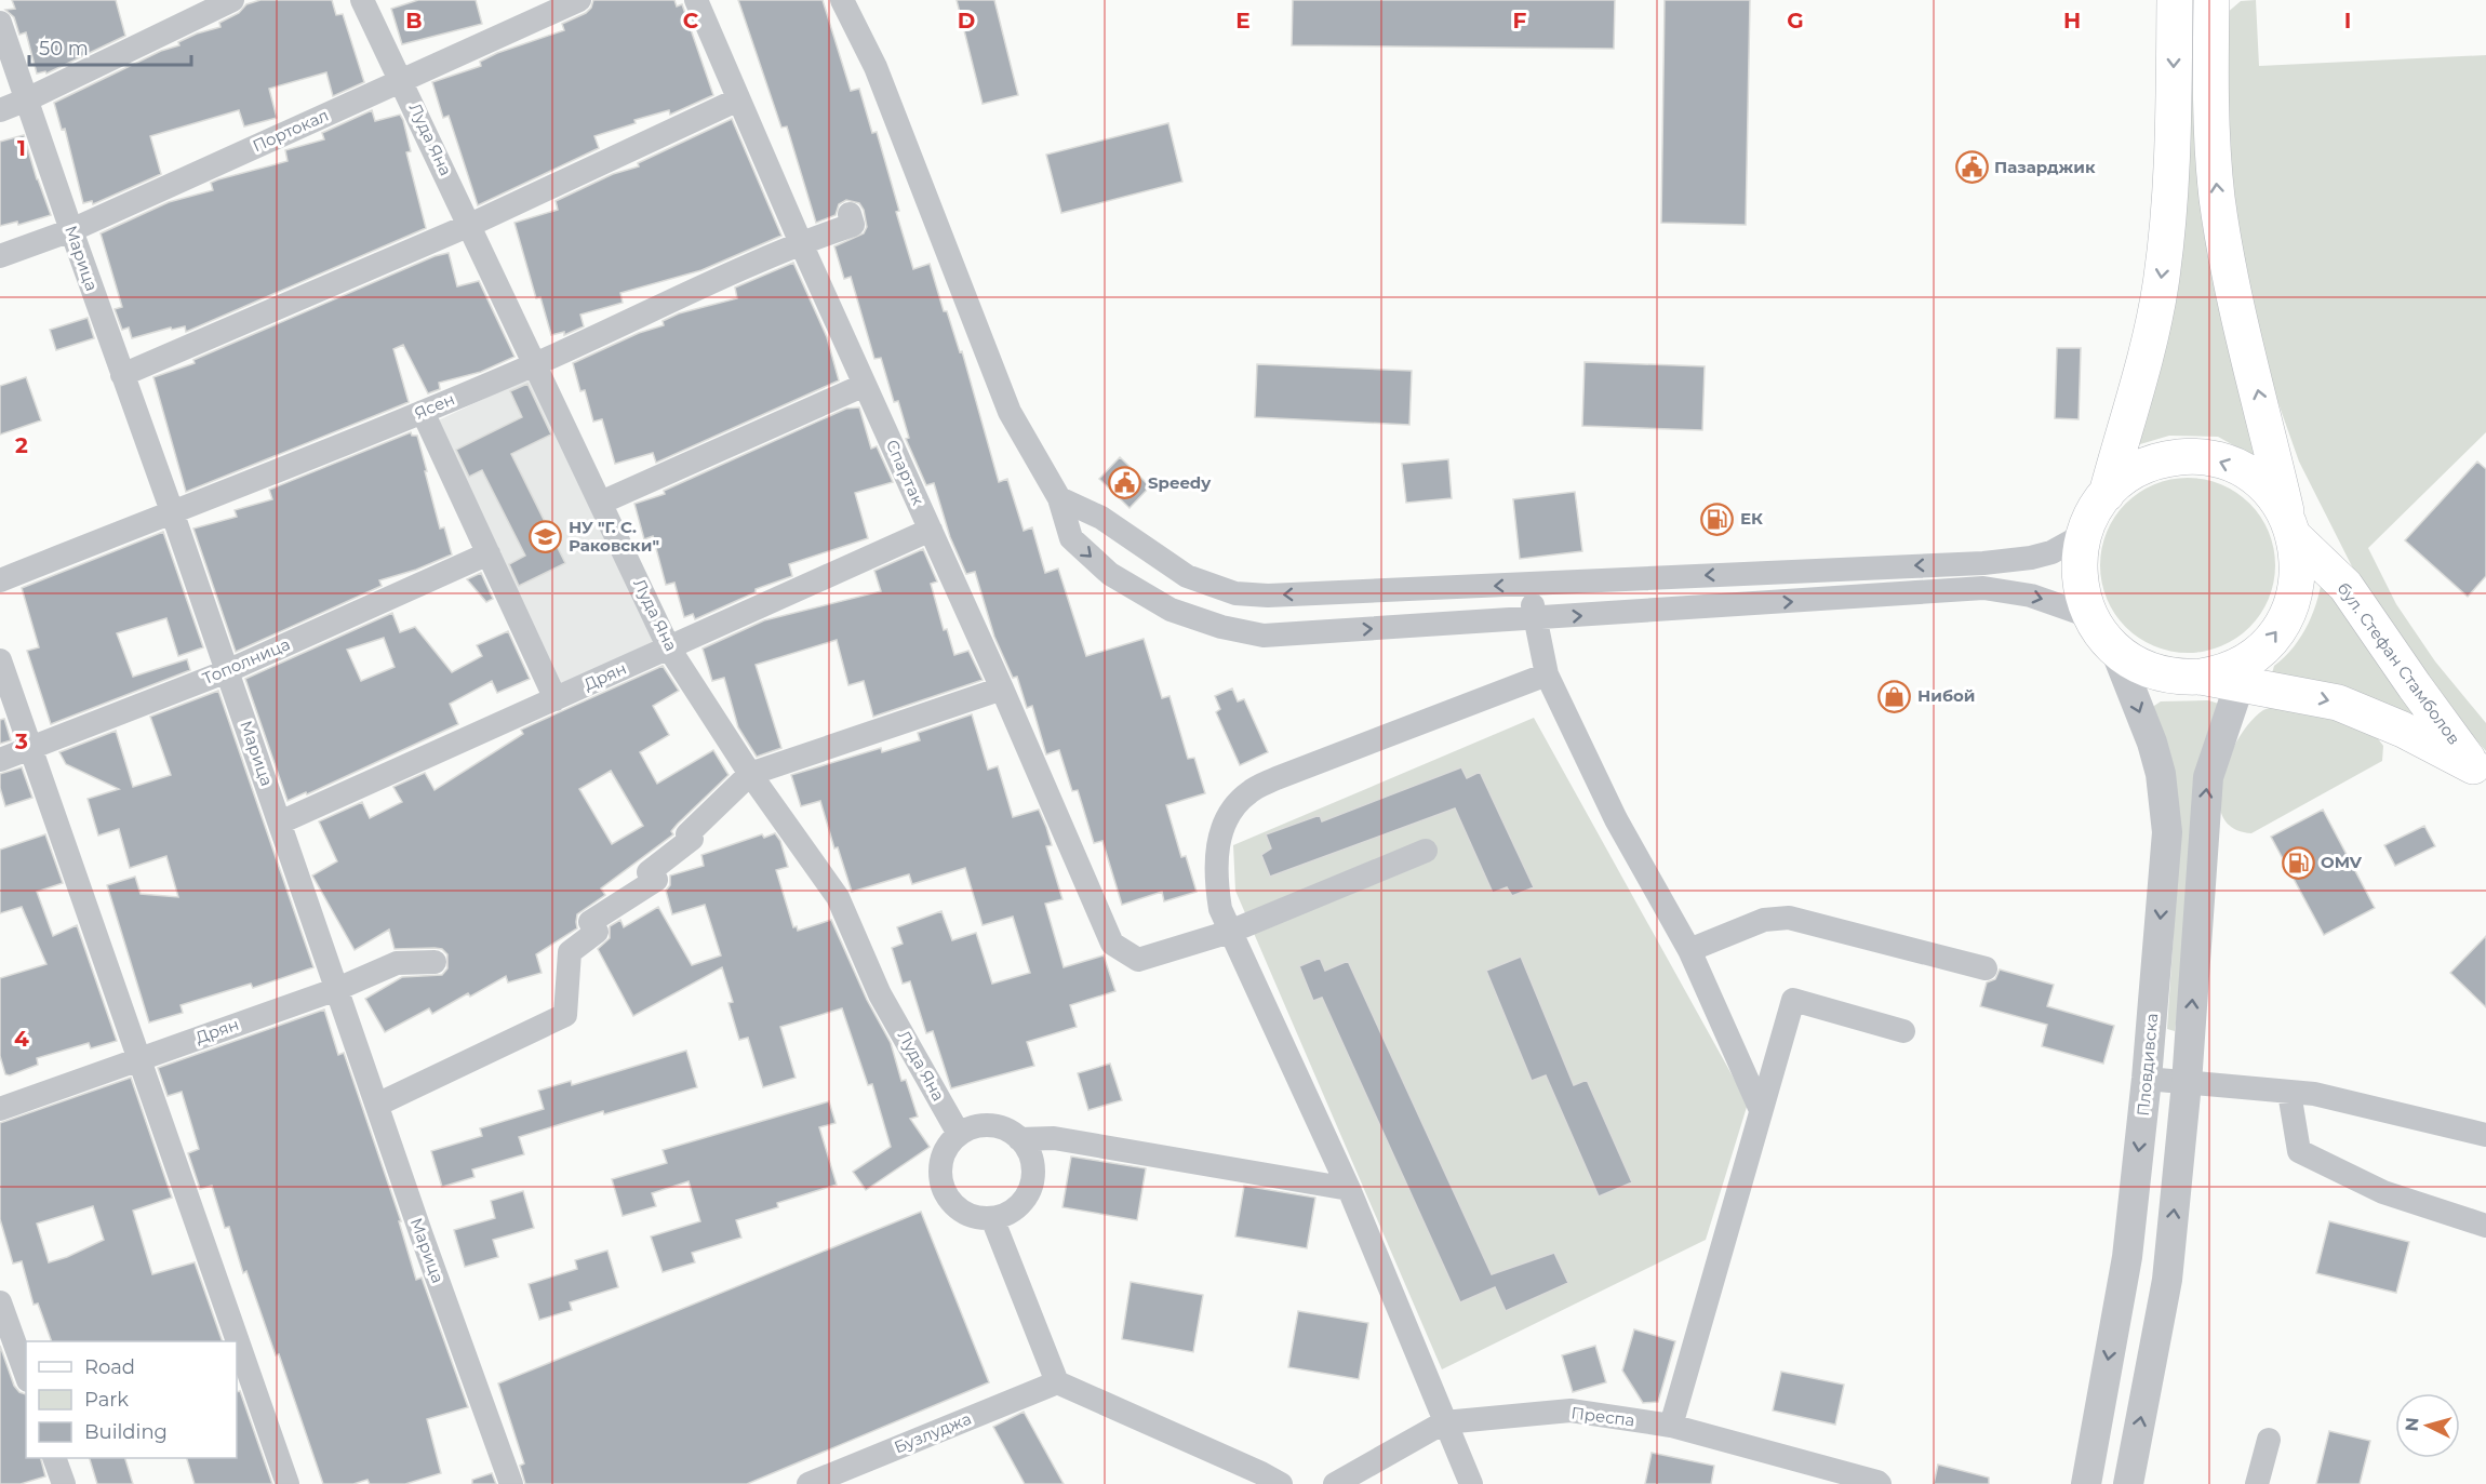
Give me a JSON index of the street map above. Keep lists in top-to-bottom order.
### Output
{
  "streets": {
    "main road": ["бул. Стефан Стамболов"],
    "street": [
      "Портокал",
      "Луда Яна",
      "Марица",
      "Ясен",
      "Спартак",
      "Тополница",
      "Дрян",
      "Пловдивска",
      "Преспа",
      "Бузлуджа"
    ]
  },
  "crossings": [
    ["Портокал", "Луда Яна"],
    ["Портокал", "Марица"],
    ["Луда Яна", "Ясен"],
    ["Луда Яна", "Дрян"],
    ["Марица", "Ясен"],
    ["Марица", "Тополница"],
    ["Марица", "Дрян"],
    ["Ясен", "Спартак"],
    ["Спартак", "Дрян"],
    ["бул. Стефан Стамболов", "Пловдивска"]
  ],
  "one_way": ["бул. Стефан Стамболов"],
  "places": {
    "public building": ["Пазарджик", "Speedy"],
    "fuel station": ["ЕК", "OMV"],
    "school or university": ["НУ \"Г. С. Раковски\""],
    "shop": ["Нибой"]
  },
  "legend": ["Road", "Park", "Building"],
  "scale_bar": "50 m",
  "north": "left",
  "grid": {
    "columns": [
      "B",
      "C",
      "D",
      "E",
      "F",
      "G",
      "H",
      "I"
    ],
    "rows": [
      "1",
      "2",
      "3",
      "4"
    ]
  }
}
